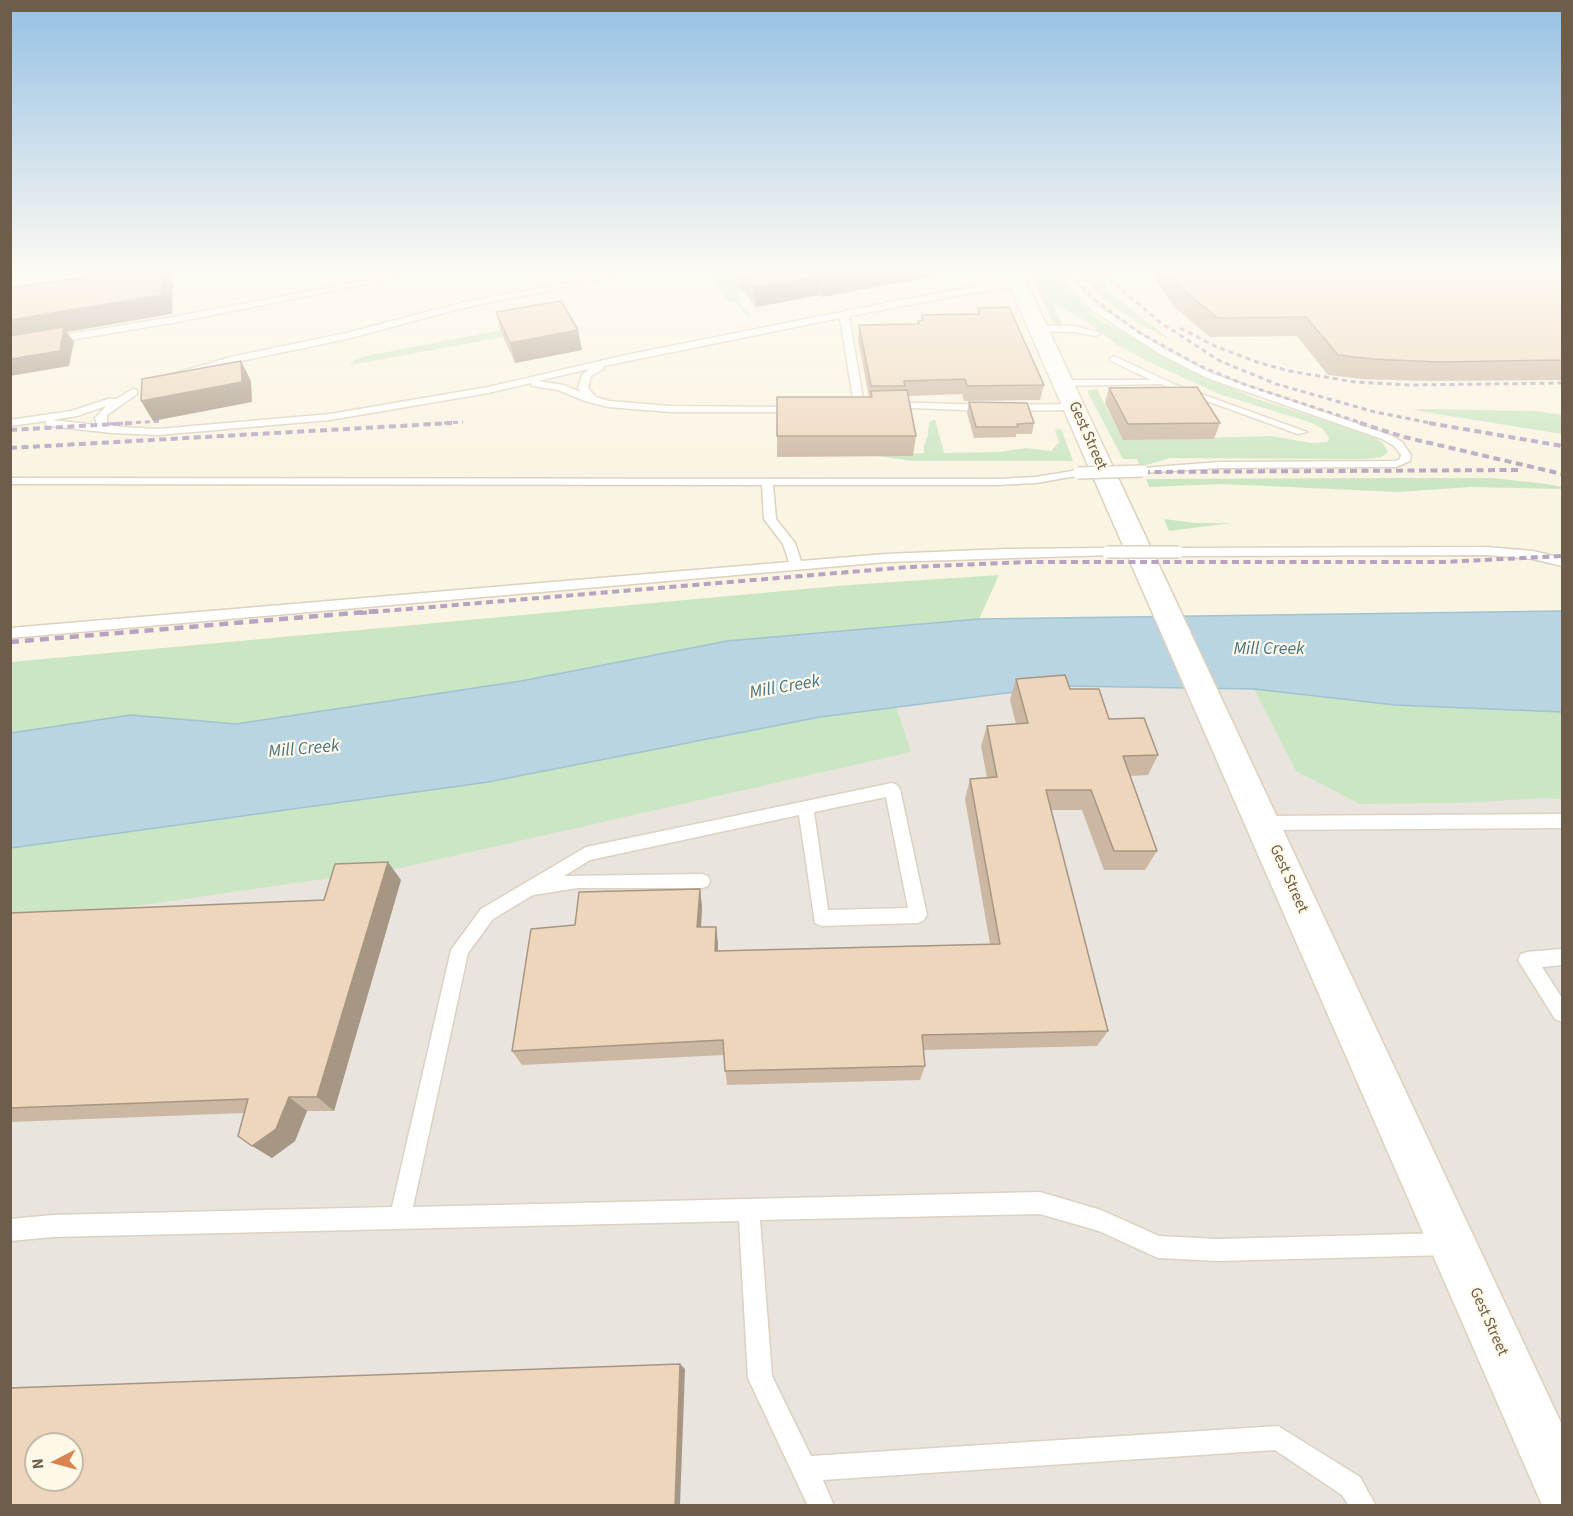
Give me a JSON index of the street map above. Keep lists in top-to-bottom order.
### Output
{
  "streets": {
    "street": ["Gest Street"]
  },
  "water": ["Mill Creek"],
  "north": "left"
}
